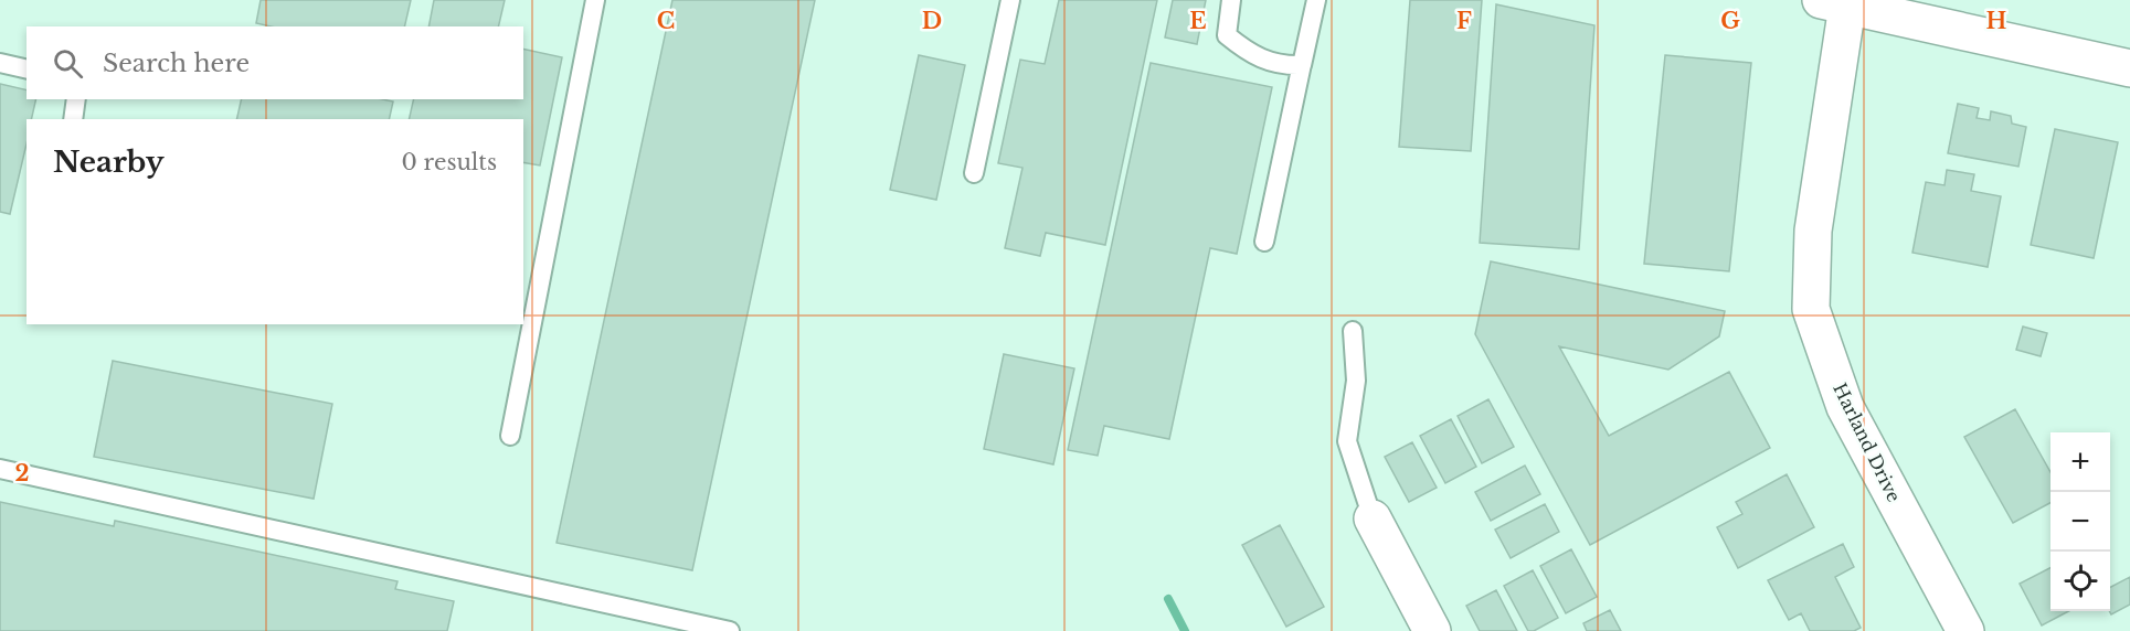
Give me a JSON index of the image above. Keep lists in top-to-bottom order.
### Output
{
  "streets": {
    "street": ["Harland Drive"]
  },
  "page": {
    "search": "Search here",
    "heading": ["Nearby", "0 results"],
    "map_buttons": ["+", "−"]
  },
  "grid": {
    "columns": [
      "C",
      "D",
      "E",
      "F",
      "G",
      "H"
    ],
    "rows": ["2"]
  }
}
